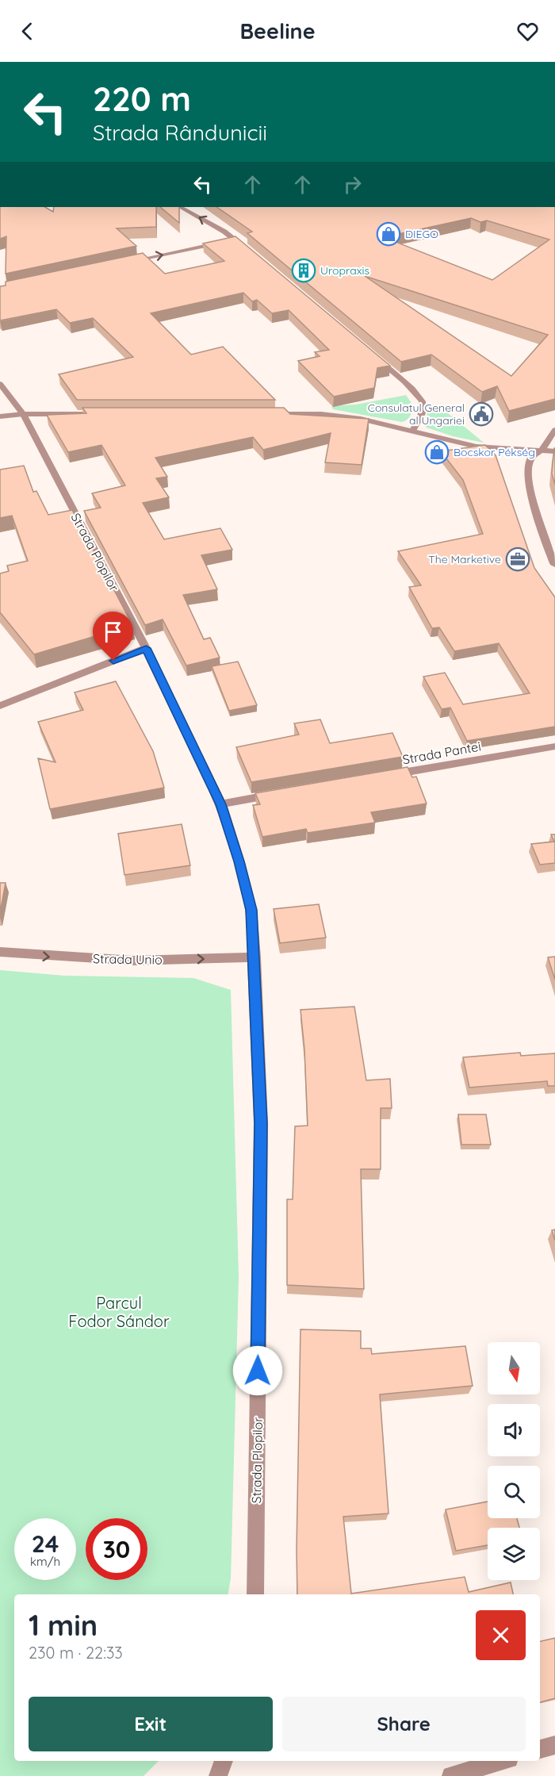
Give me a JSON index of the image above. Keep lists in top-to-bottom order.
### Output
{
  "streets": {
    "street": ["Strada Plopilor", "Strada Pantei", "Strada Unio"]
  },
  "crossings": [
    ["Strada Plopilor", "Strada Unio"]
  ],
  "one_way": ["Strada Unio"],
  "parks": ["Parcul Fodor Sándor"],
  "places": {
    "shop": ["DIEGO", "Bocskor Pékség"],
    "building": ["Uropraxis"],
    "public building": ["Consulatul General al Ungariei"],
    "office": ["The Marketive"]
  },
  "north": "bottom",
  "page": {
    "header": "Beeline",
    "turn": ["220 m", "Strada Rândunicii"],
    "speed": "24 km/h",
    "limit": "30",
    "heading": ["1 min", "230 m · 22:33"],
    "buttons": ["Exit", "Share"]
  }
}
